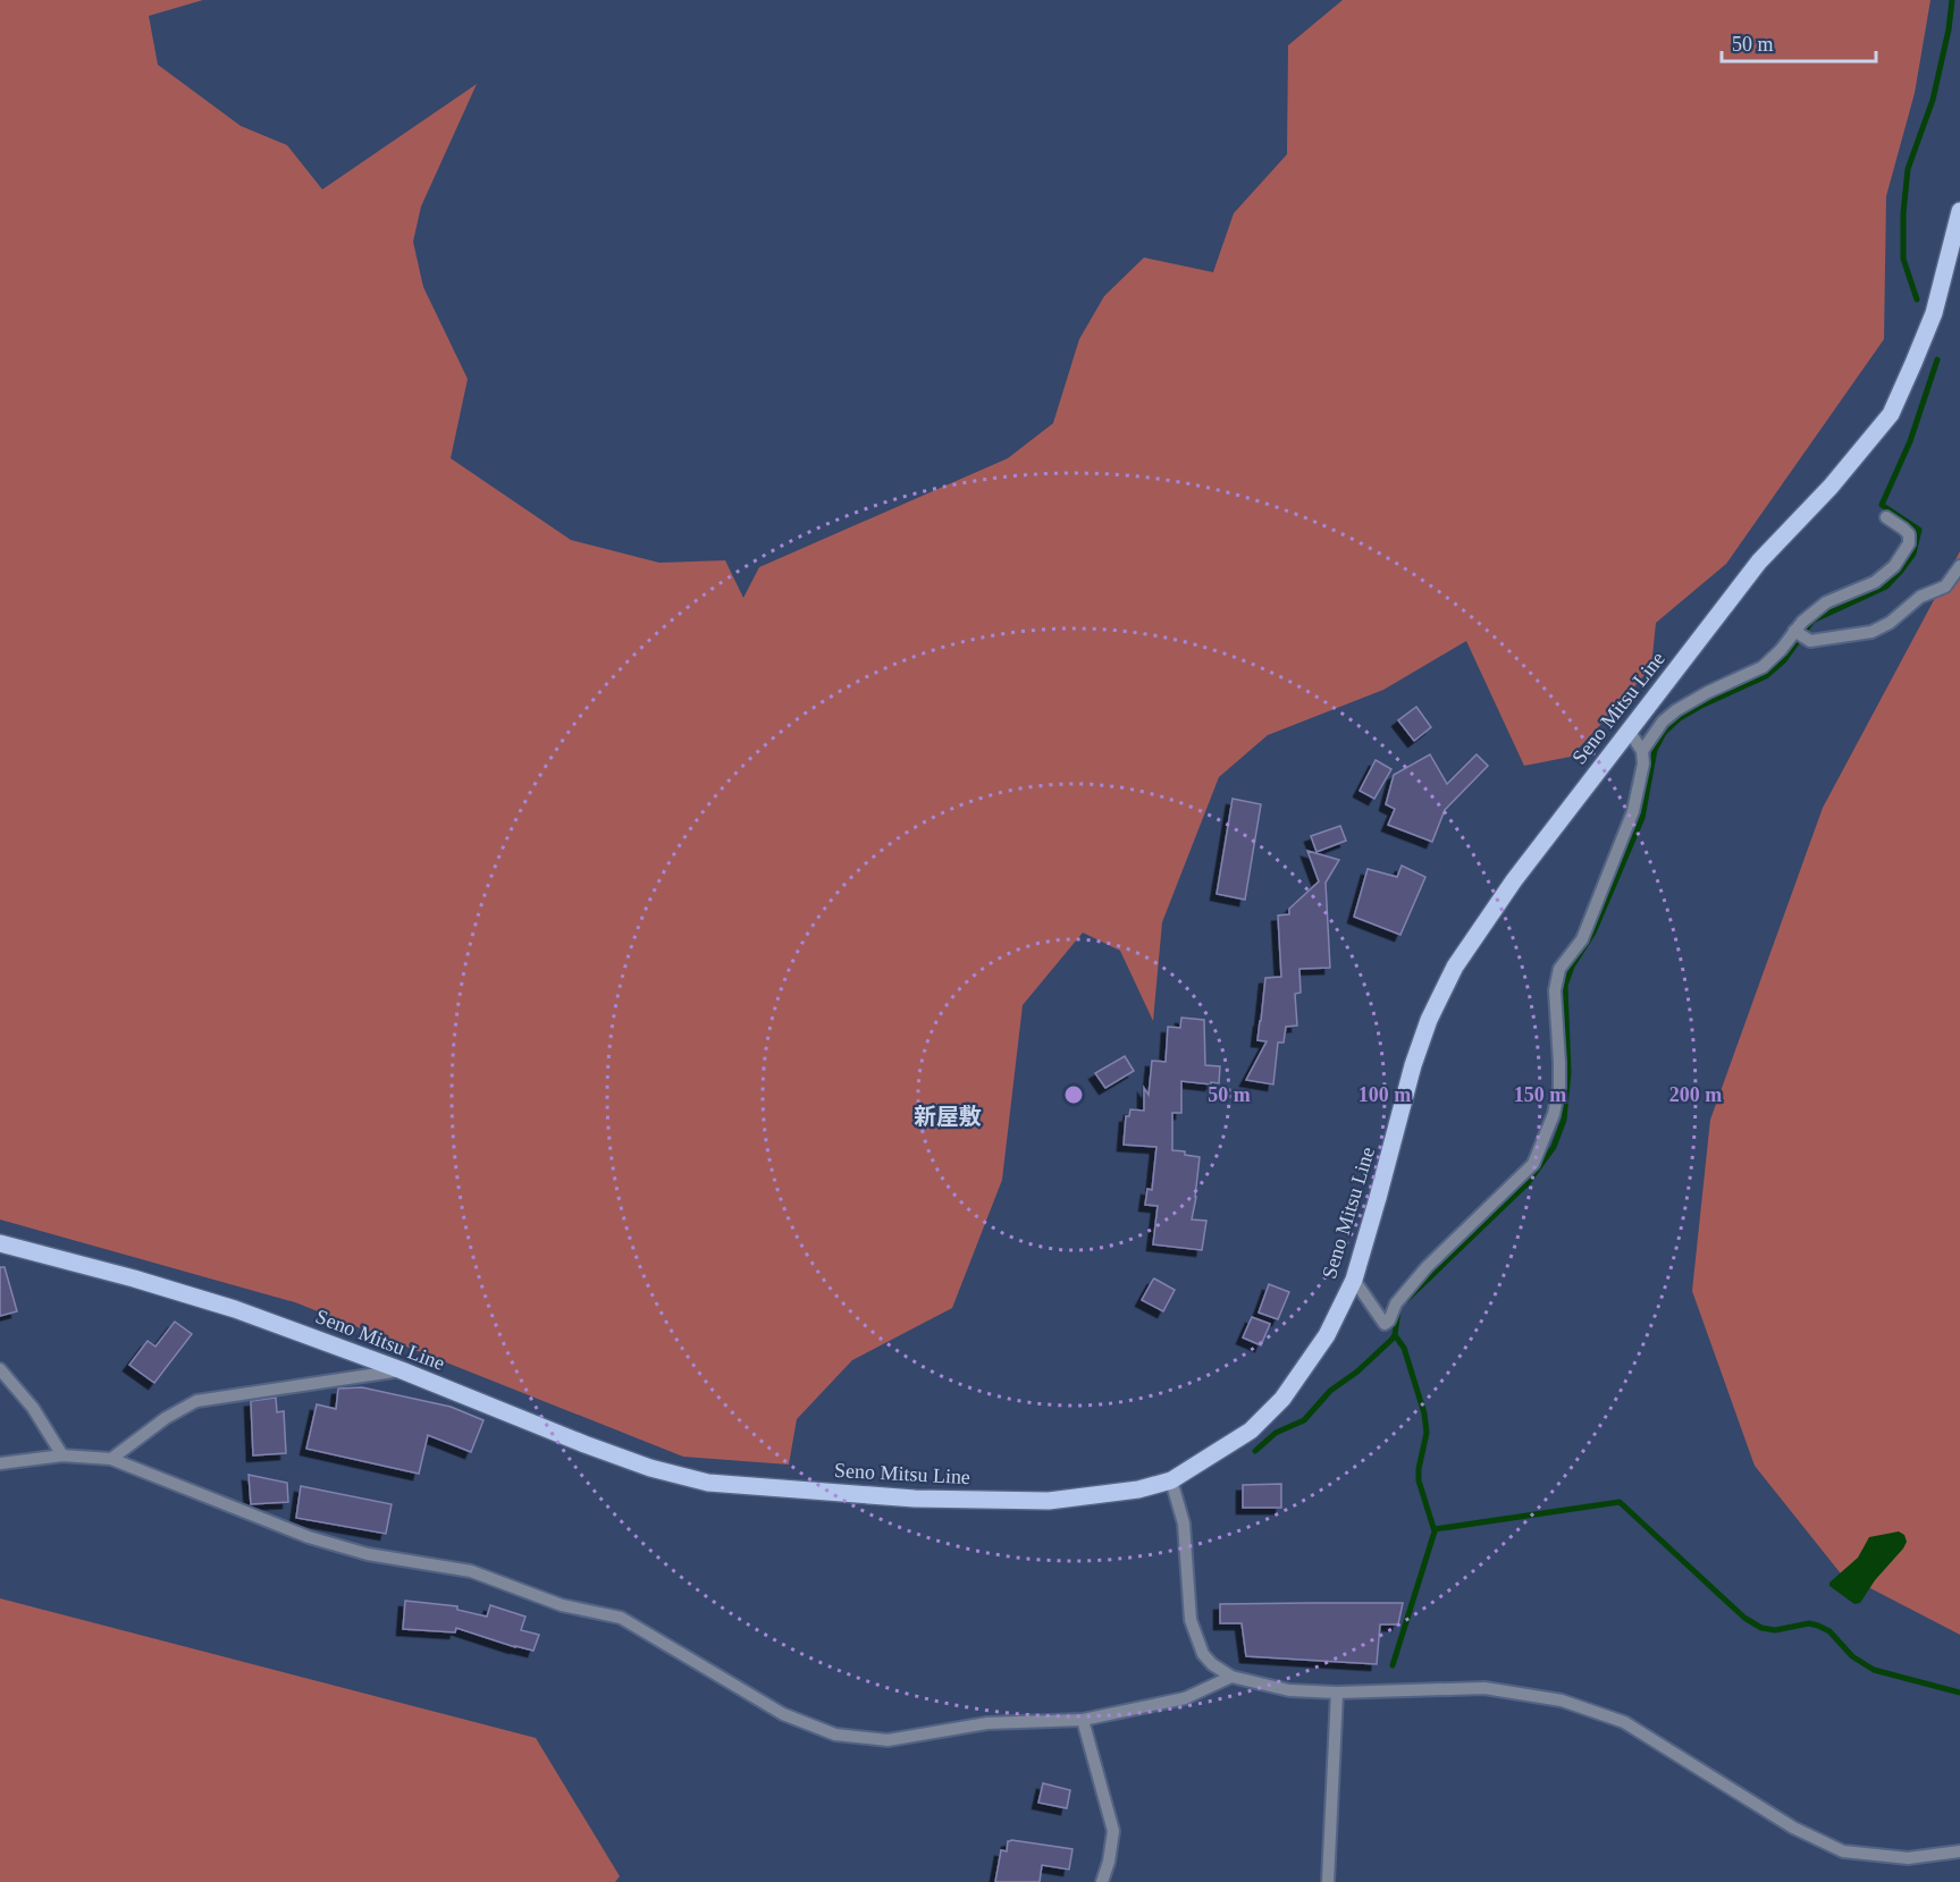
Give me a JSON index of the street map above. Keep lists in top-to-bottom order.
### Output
{
  "streets": {
    "main road": ["Seno Mitsu Line"]
  },
  "districts": ["新屋敷"],
  "scale_bar": "50 m",
  "rings": [
    "50 m",
    "100 m",
    "150 m",
    "200 m"
  ]
}
